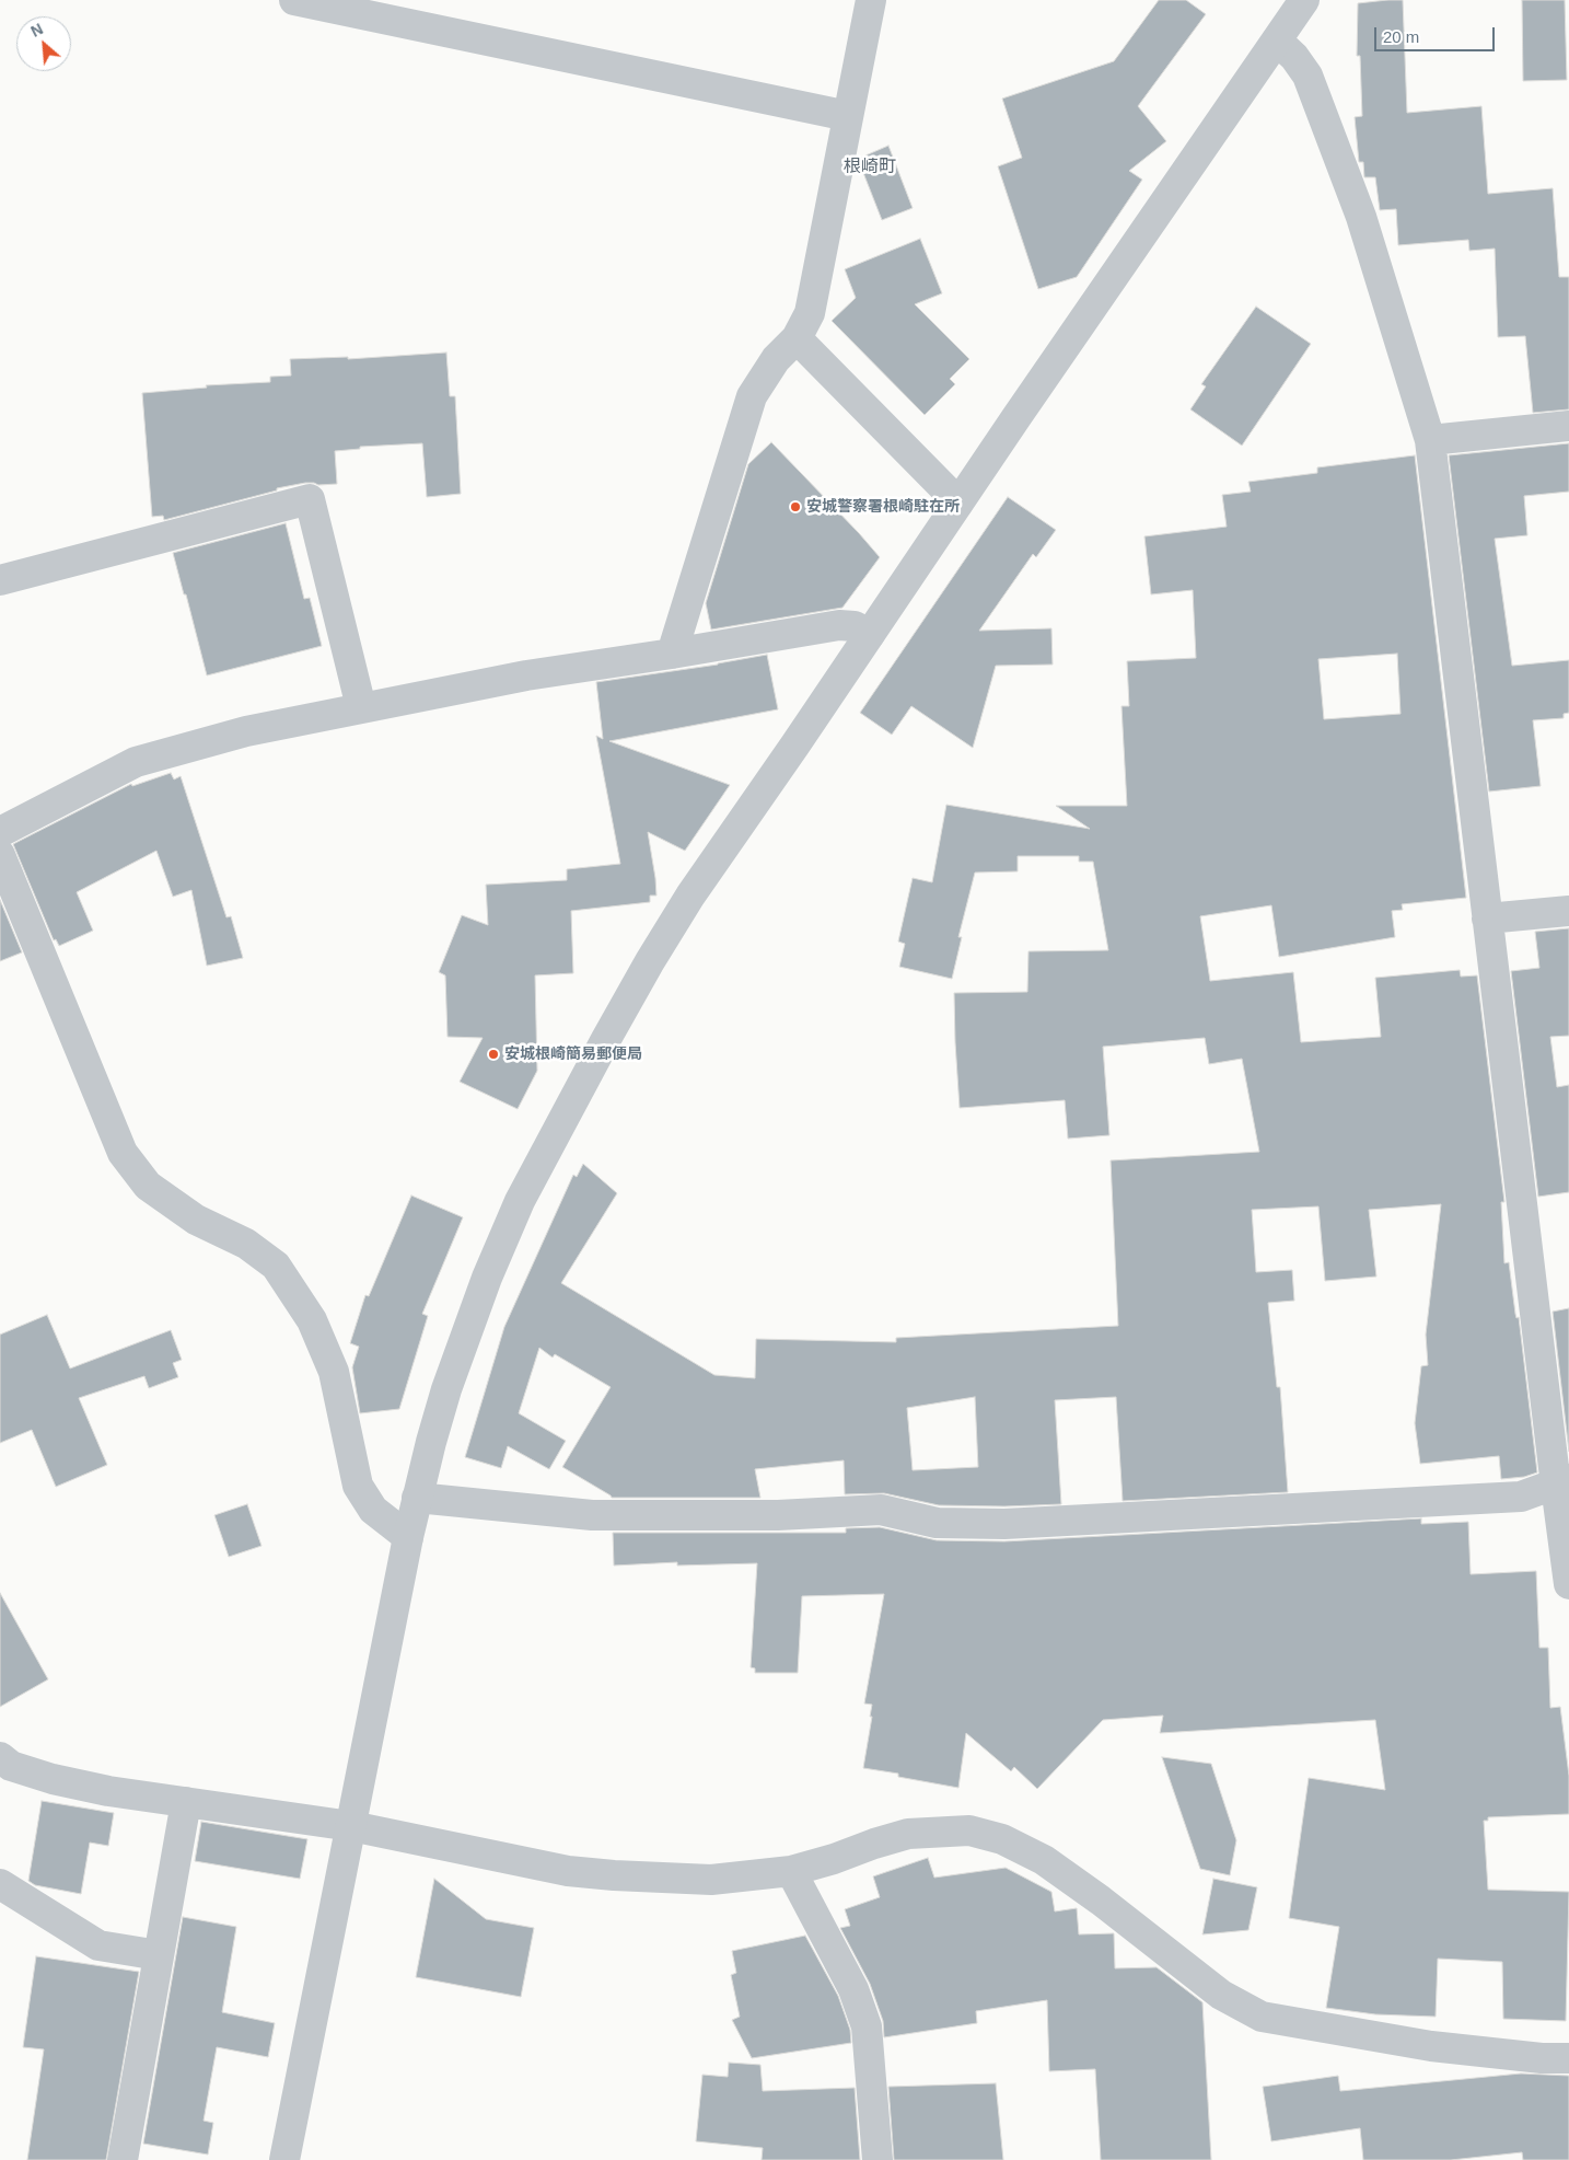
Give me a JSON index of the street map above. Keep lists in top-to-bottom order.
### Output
{
  "districts": ["根崎町"],
  "places": ["安城警察署根崎駐在所", "安城根崎簡易郵便局"],
  "scale_bar": "20 m",
  "north": "top left"
}
